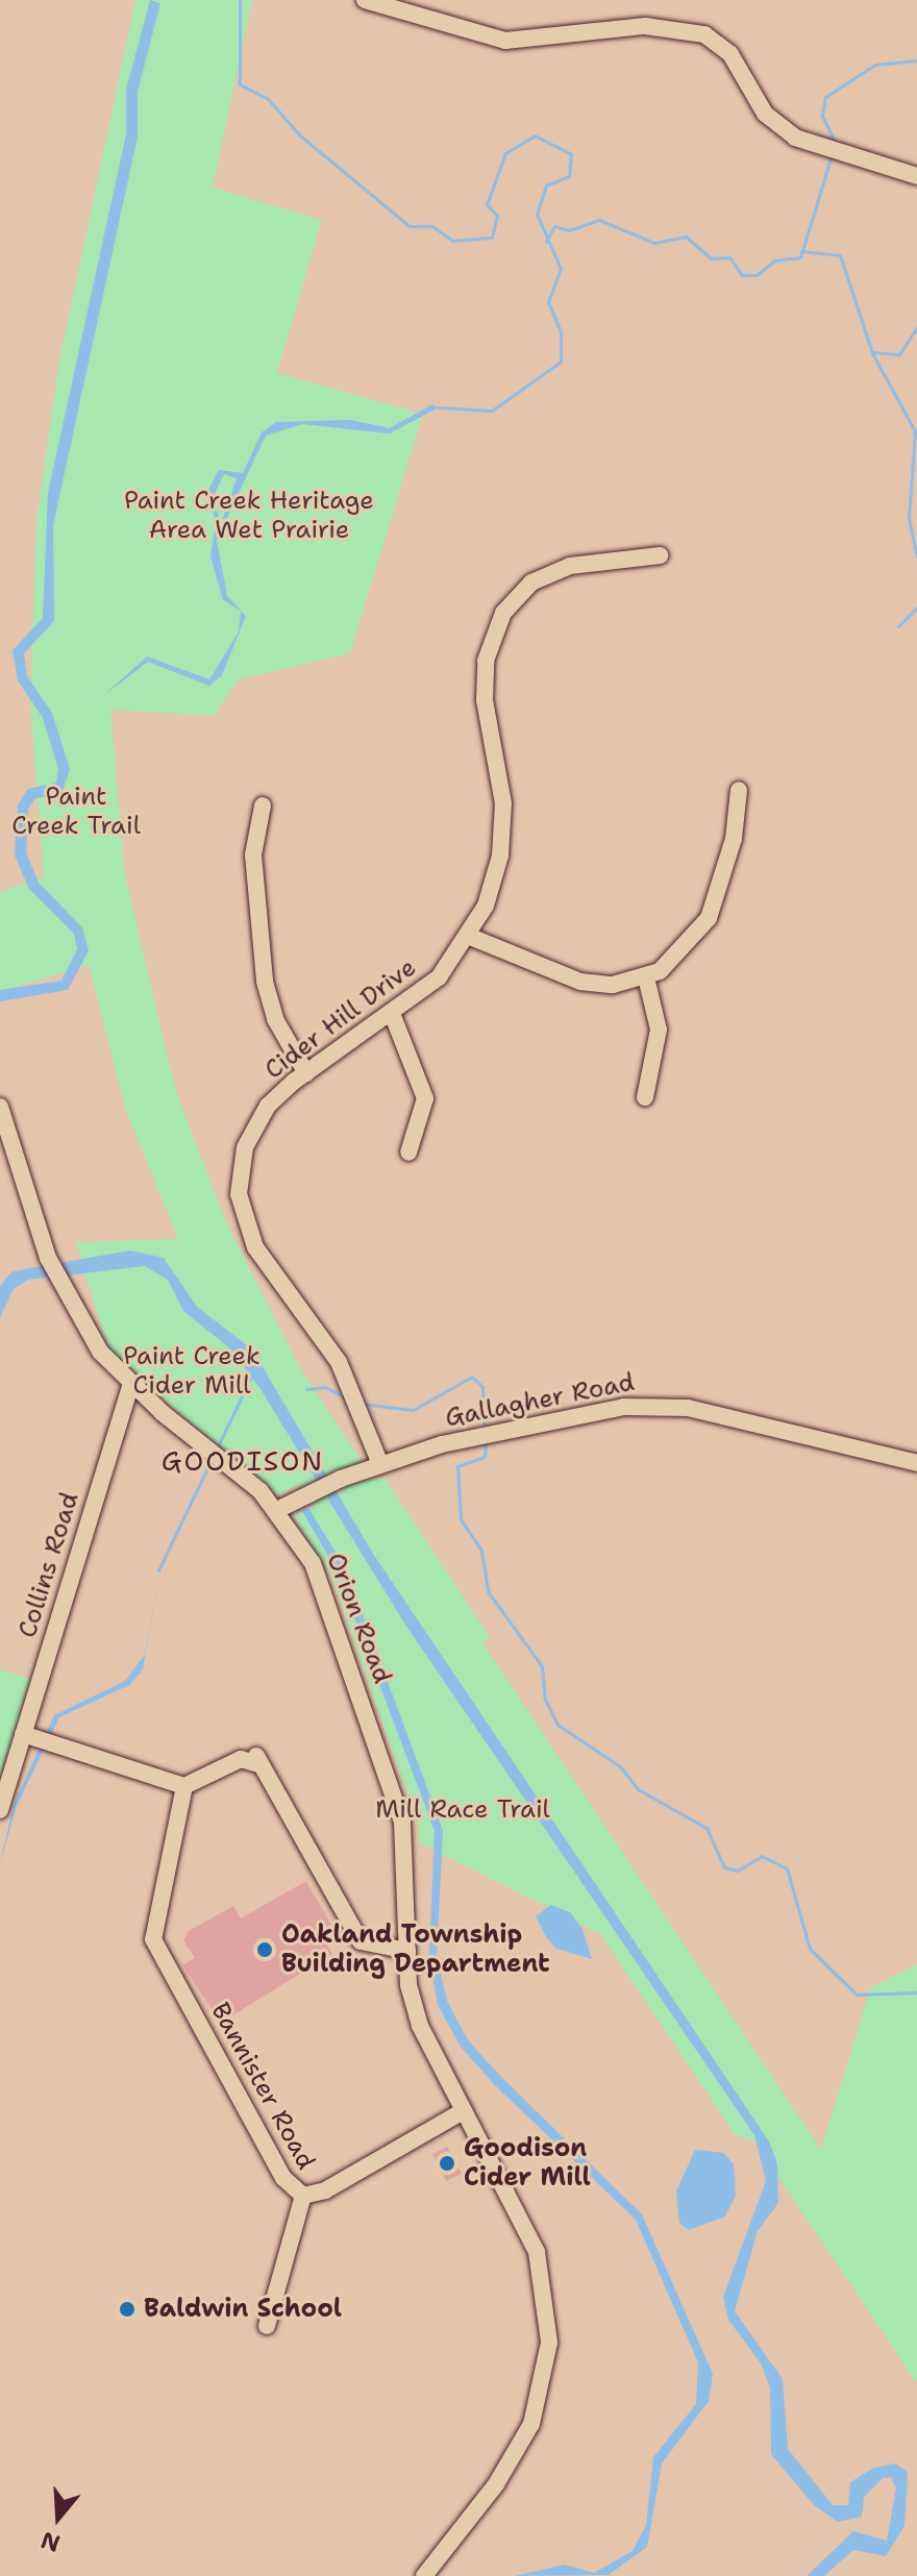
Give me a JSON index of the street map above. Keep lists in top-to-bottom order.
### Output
{
  "streets": {
    "street": [
      "Cider Hill Drive",
      "Gallagher Road",
      "Collins Road",
      "Orion Road",
      "Bannister Road"
    ]
  },
  "crossings": [
    ["Cider Hill Drive", "Gallagher Road"],
    ["Gallagher Road", "Orion Road"],
    ["Collins Road", "Orion Road"]
  ],
  "districts": ["GOODISON"],
  "parks": [
    "Paint Creek Heritage Area Wet Prairie",
    "Paint Creek Trail",
    "Paint Creek Cider Mill",
    "Mill Race Trail"
  ],
  "places": ["Oakland Township Building Department", "Goodison Cider Mill", "Baldwin School"],
  "north": "bottom"
}
